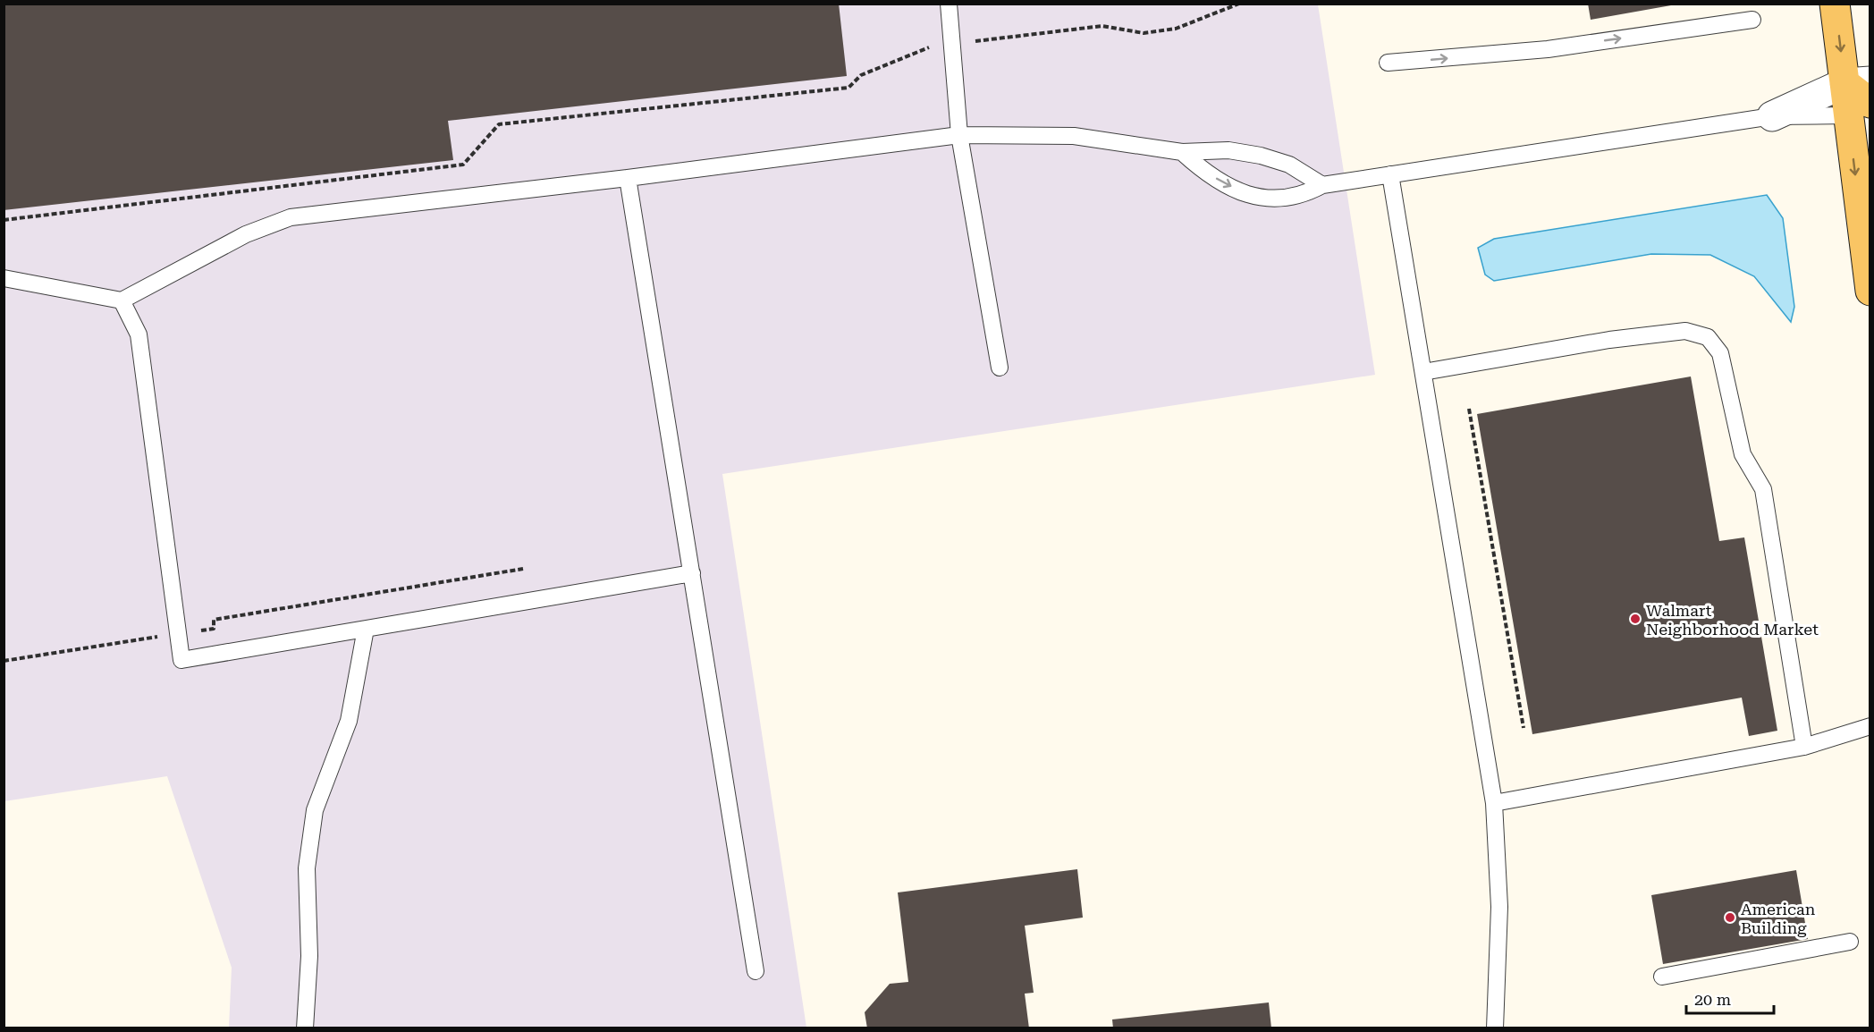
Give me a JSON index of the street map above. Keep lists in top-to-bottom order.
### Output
{
  "places": ["Walmart Neighborhood Market", "American Building"],
  "scale_bar": "20 m"
}
